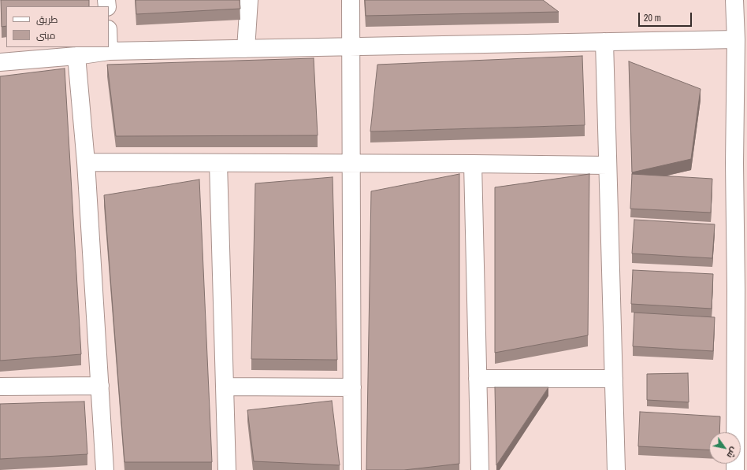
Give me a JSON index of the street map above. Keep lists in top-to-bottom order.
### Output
{
  "legend": ["طريق", "مبنى"],
  "scale_bar": "20 m",
  "north": "bottom right"
}
